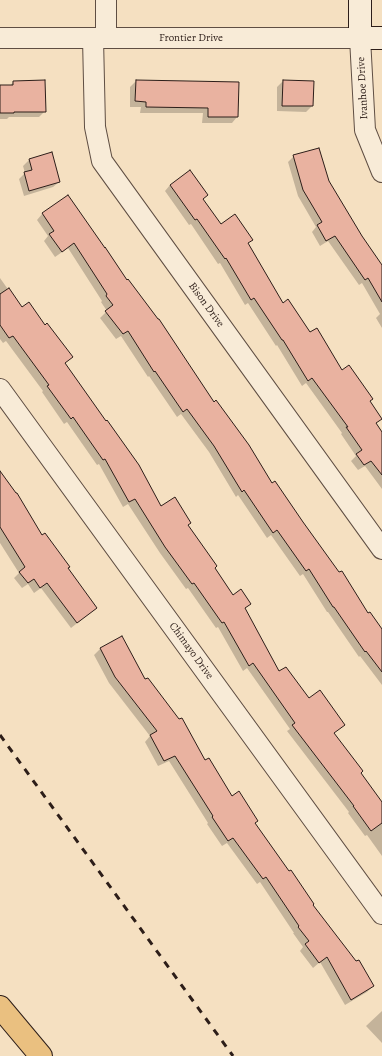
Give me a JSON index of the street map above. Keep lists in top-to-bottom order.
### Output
{
  "streets": {
    "street": [
      "Frontier Drive",
      "Ivanhoe Drive",
      "Bison Drive",
      "Chimayo Drive"
    ]
  },
  "crossings": [
    ["Frontier Drive", "Ivanhoe Drive"],
    ["Frontier Drive", "Bison Drive"]
  ]
}
